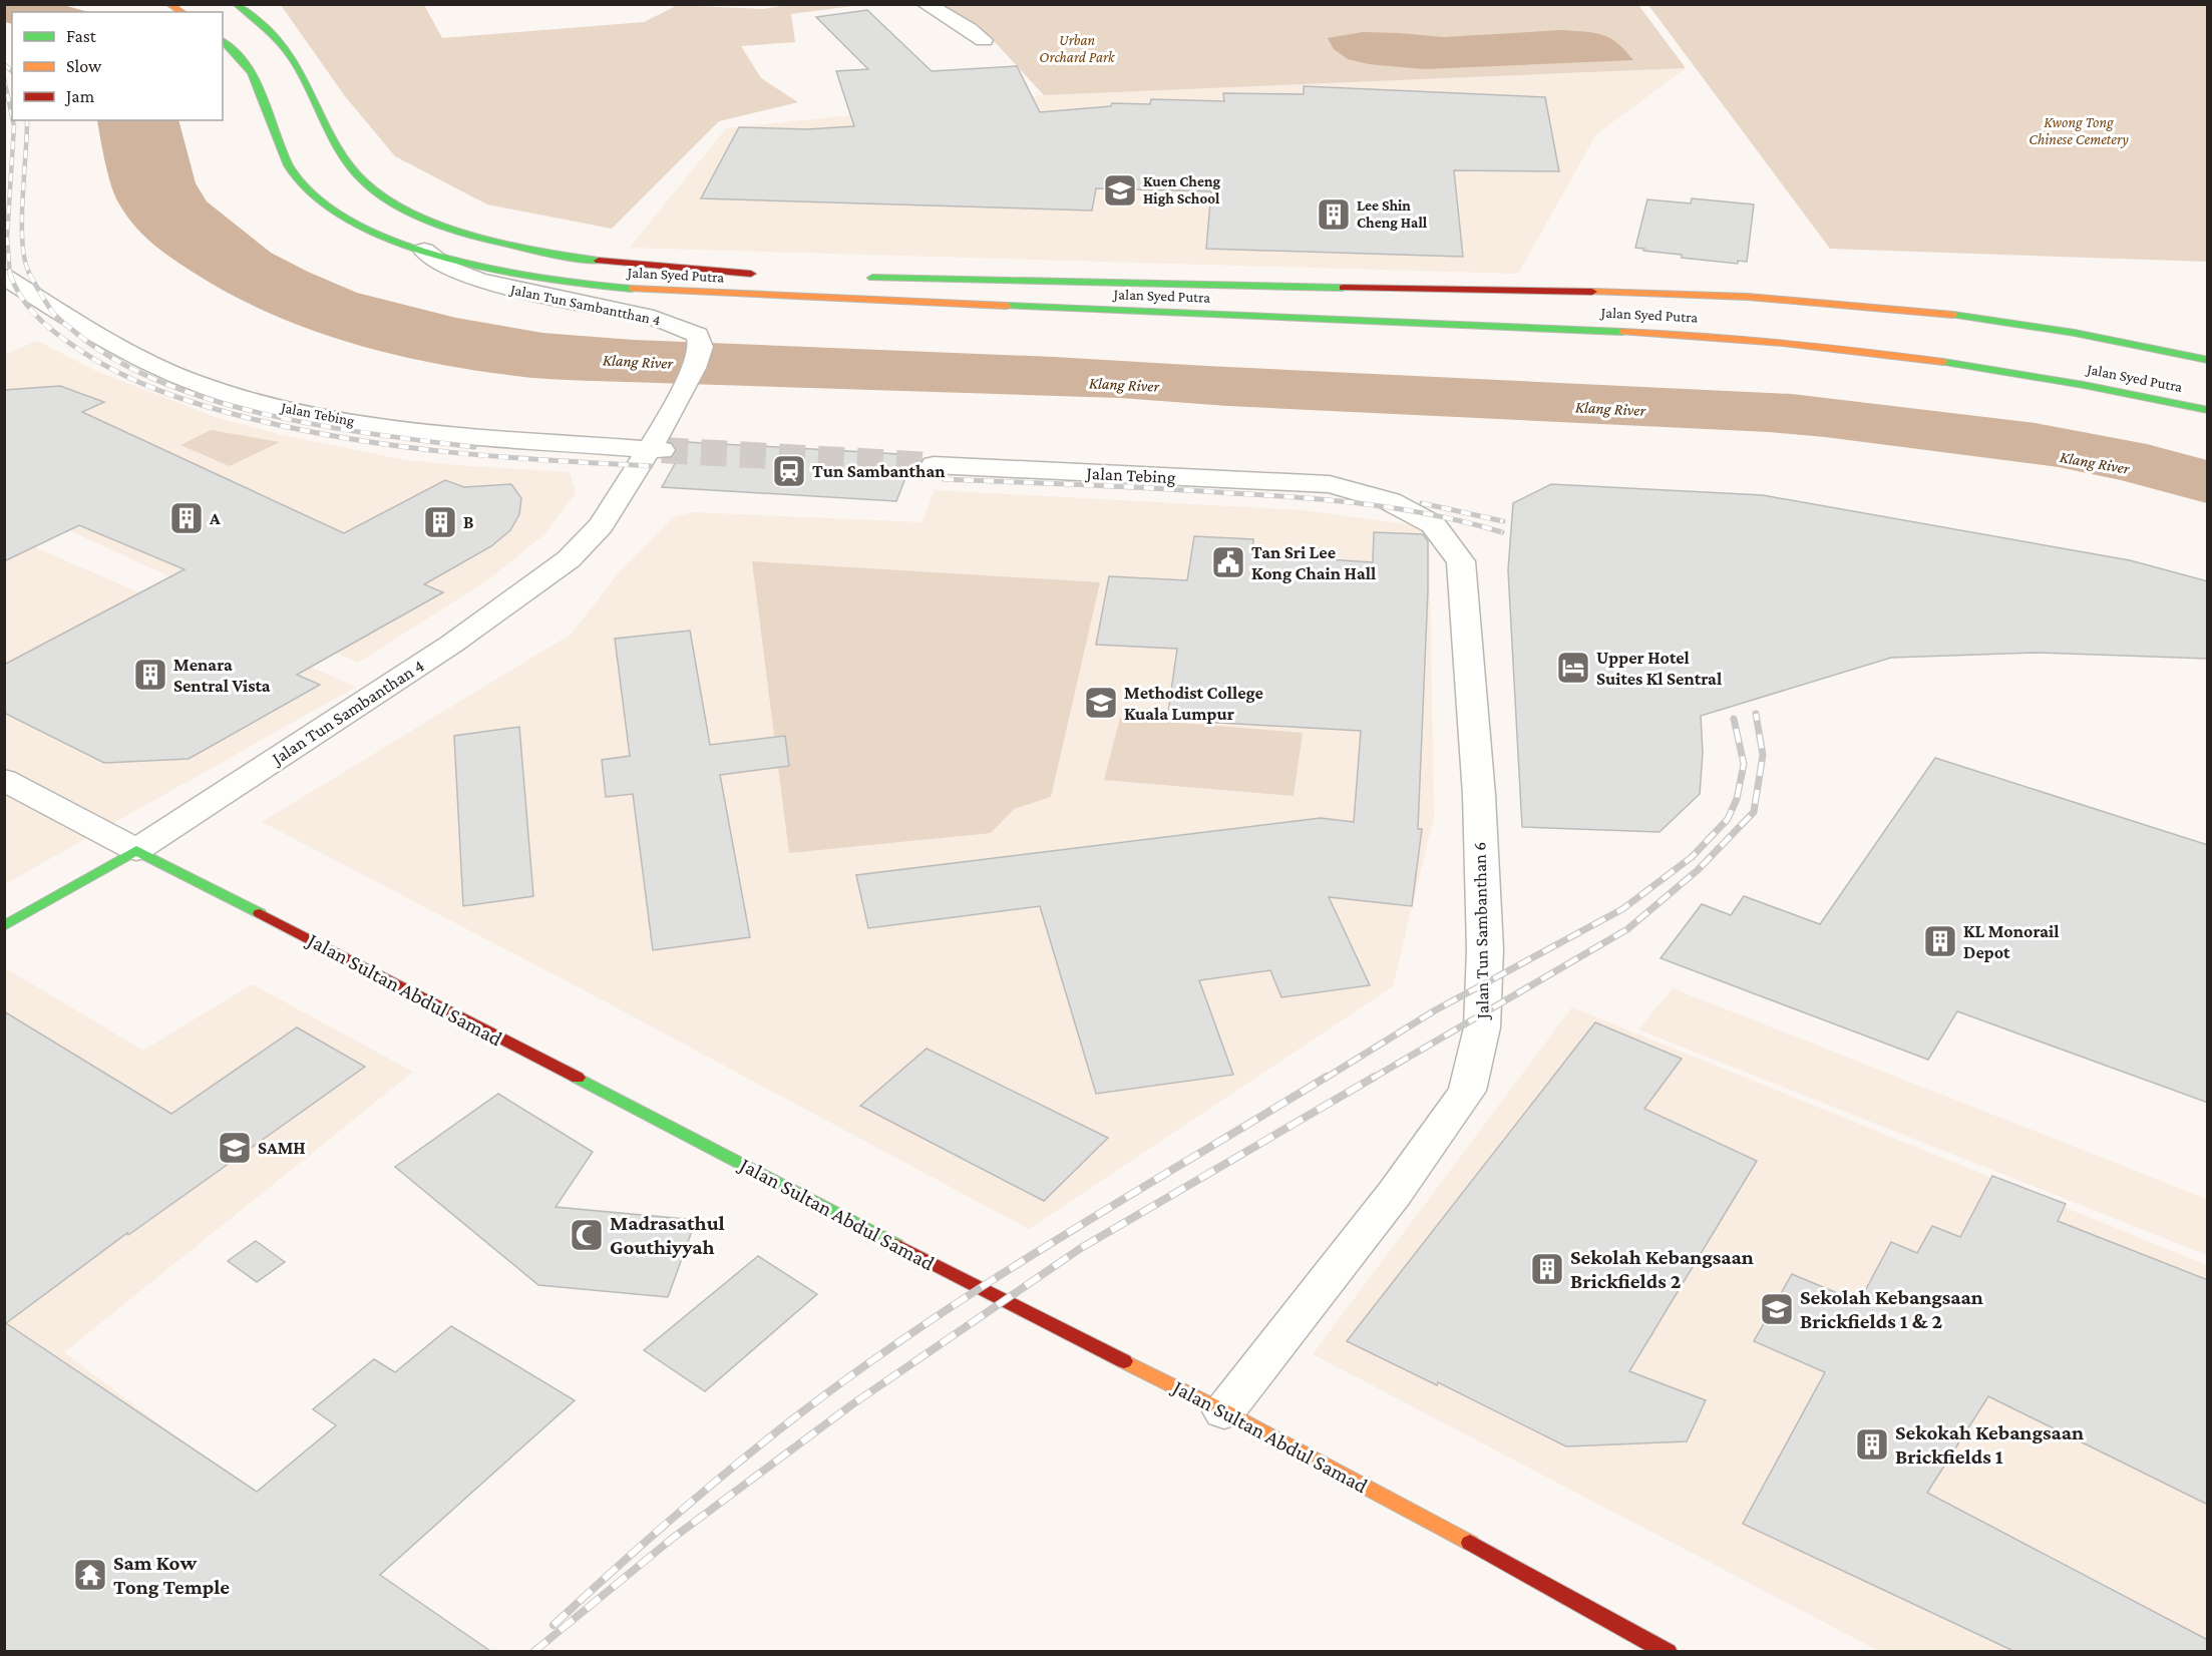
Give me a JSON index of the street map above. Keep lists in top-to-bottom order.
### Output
{
  "streets": {
    "main road": ["Jalan Syed Putra", "Jalan Tun Sambanthan 4", "Jalan Sultan Abdul Samad"],
    "street": ["Jalan Tun Sambantthan 4", "Jalan Tebing", "Jalan Tun Sambanthan 6"]
  },
  "crossings": [
    ["Jalan Syed Putra", "Jalan Tun Sambantthan 4"],
    ["Jalan Tun Sambantthan 4", "Jalan Tebing"],
    ["Jalan Tun Sambantthan 4", "Jalan Tun Sambanthan 4"],
    ["Jalan Tebing", "Jalan Tun Sambanthan 4"],
    ["Jalan Tebing", "Jalan Tun Sambanthan 6"],
    ["Jalan Tun Sambanthan 4", "Jalan Sultan Abdul Samad"],
    ["Jalan Tun Sambanthan 6", "Jalan Sultan Abdul Samad"]
  ],
  "water": ["Klang River"],
  "parks": ["Urban Orchard Park", "Kwong Tong Chinese Cemetery"],
  "places": {
    "school or university": [
      "Kuen Cheng High School",
      "Methodist College Kuala Lumpur",
      "SAMH",
      "Sekolah Kebangsaan Brickfields 1 & 2"
    ],
    "building": [
      "Lee Shin Cheng Hall",
      "A",
      "B",
      "Menara Sentral Vista",
      "KL Monorail Depot",
      "Sekolah Kebangsaan Brickfields 2",
      "Sekokah Kebangsaan Brickfields 1"
    ],
    "station": ["Tun Sambanthan"],
    "public building": ["Tan Sri Lee Kong Chain Hall"],
    "hotel": ["Upper Hotel Suites Kl Sentral"],
    "mosque": ["Madrasathul Gouthiyyah"],
    "temple": ["Sam Kow Tong Temple"]
  },
  "legend": ["Fast", "Slow", "Jam"]
}
